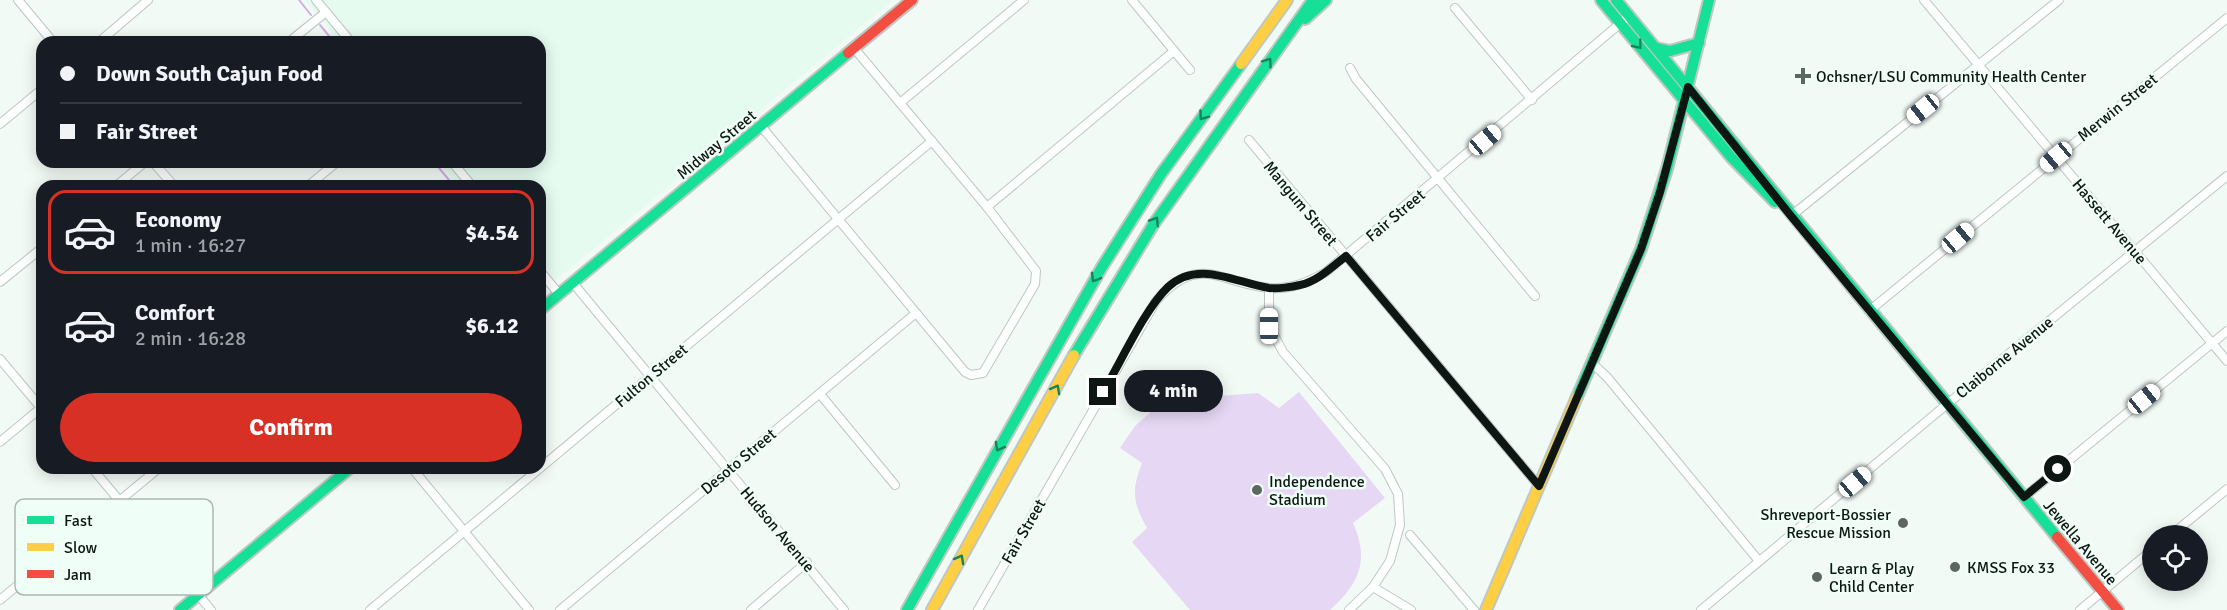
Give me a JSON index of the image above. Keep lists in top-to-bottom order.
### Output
{
  "streets": {
    "main road": ["Midway Street", "Jewella Avenue"],
    "street": [
      "Merwin Street",
      "Mangum Street",
      "Fair Street",
      "Hassett Avenue",
      "Claiborne Avenue",
      "Fulton Street",
      "Desoto Street",
      "Hudson Avenue"
    ]
  },
  "crossings": [
    ["Merwin Street", "Hassett Avenue"],
    ["Merwin Street", "Jewella Avenue"],
    ["Midway Street", "Hudson Avenue"],
    ["Mangum Street", "Fair Street"],
    ["Fair Street", "Jewella Avenue"],
    ["Hassett Avenue", "Claiborne Avenue"],
    ["Claiborne Avenue", "Jewella Avenue"],
    ["Fulton Street", "Hudson Avenue"],
    ["Desoto Street", "Hudson Avenue"]
  ],
  "places": {
    "health": ["Ochsner/LSU Community Health Center"],
    "other": [
      "Independence Stadium",
      "Shreveport-Bossier Rescue Mission",
      "KMSS Fox 33",
      "Learn & Play Child Center"
    ]
  },
  "legend": ["Fast", "Slow", "Jam"],
  "page": {
    "banner": ["Down South Cajun Food", "Fair Street"],
    "list": [
      {
        "name": "Economy",
        "note": "1 min · 16:27",
        "value": "$4.54"
      },
      {
        "name": "Comfort",
        "note": "2 min · 16:28",
        "value": "$6.12"
      }
    ],
    "bubble": "4 min",
    "buttons": "Confirm"
  }
}
